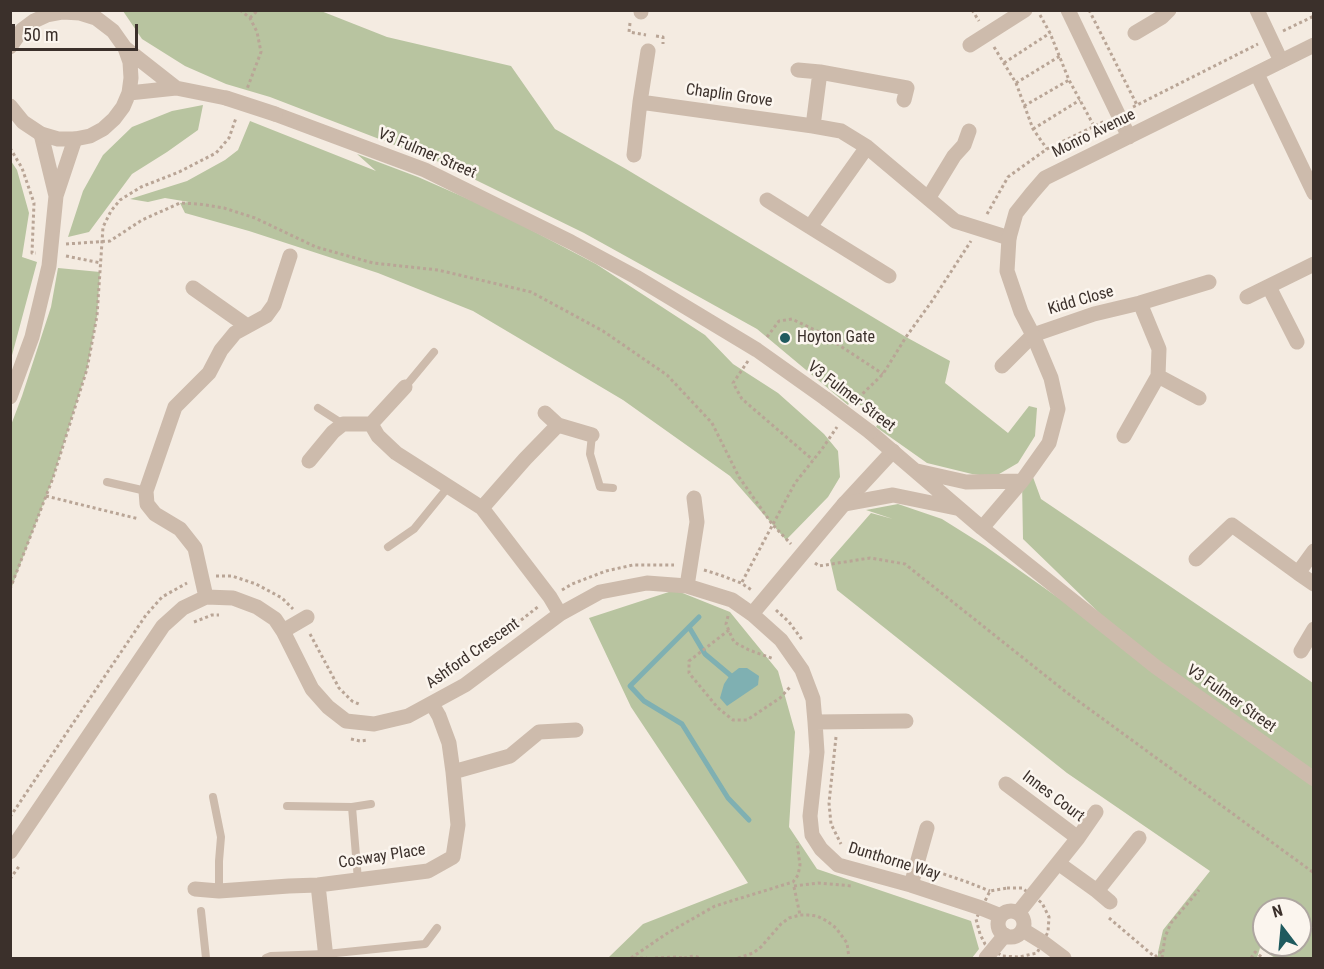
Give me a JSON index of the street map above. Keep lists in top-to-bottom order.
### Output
{
  "streets": {
    "street": [
      "Chaplin Grove",
      "Monro Avenue",
      "V3 Fulmer Street",
      "Kidd Close",
      "Ashford Crescent",
      "Innes Court",
      "Cosway Place",
      "Dunthorne Way"
    ]
  },
  "crossings": [
    ["Chaplin Grove", "Monro Avenue"],
    ["Monro Avenue", "V3 Fulmer Street"],
    ["Monro Avenue", "Kidd Close"],
    ["Ashford Crescent", "Cosway Place"],
    ["Ashford Crescent", "Dunthorne Way"],
    ["Innes Court", "Dunthorne Way"]
  ],
  "places": ["Hoyton Gate"],
  "scale_bar": "50 m",
  "north": "top"
}
